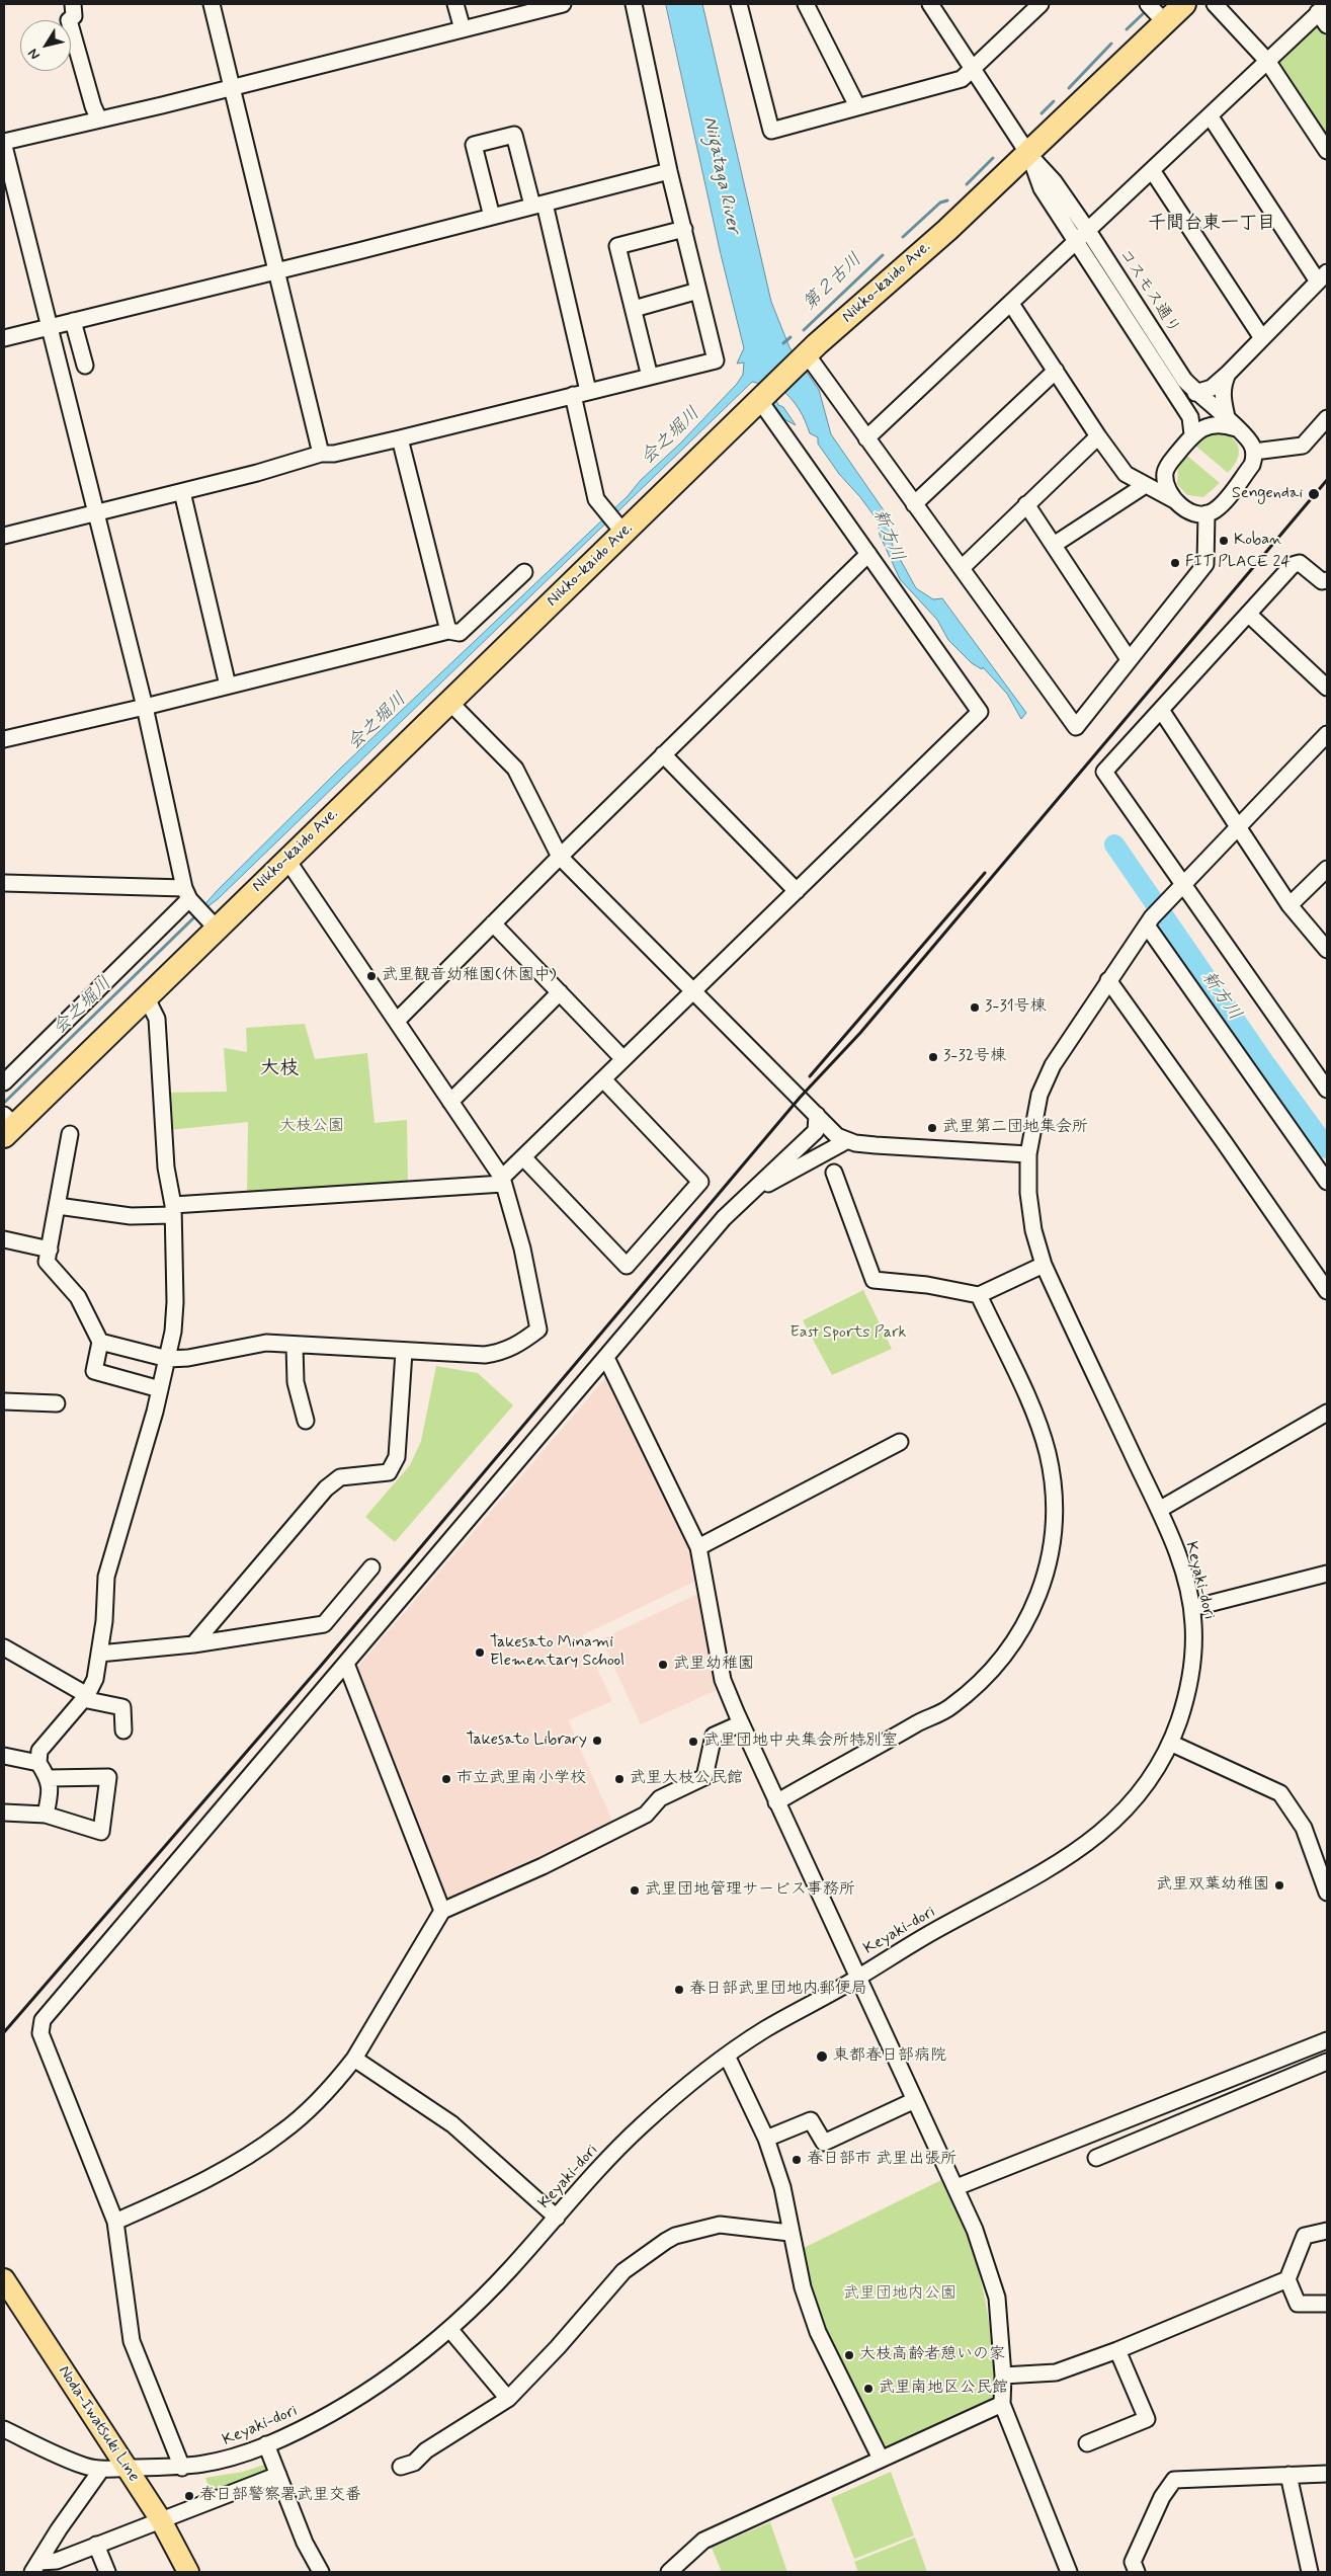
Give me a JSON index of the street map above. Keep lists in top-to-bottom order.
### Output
{
  "streets": {
    "highway": ["Nikko-kaido Ave."],
    "main road": ["Noda-Iwatsuki Line"],
    "street": ["コスモス通り", "Keyaki-dori"]
  },
  "crossings": [
    ["Nikko-kaido Ave.", "コスモス通り"],
    ["Keyaki-dori", "Noda-Iwatsuki Line"]
  ],
  "districts": ["千間台東一丁目", "大枝"],
  "water": [
    "Niigataga River",
    "第２古川",
    "会之堀川",
    "新方川"
  ],
  "parks": ["大枝公園", "East Sports Park", "武里団地内公園"],
  "places": [
    "Sengendai",
    "Koban",
    "FIT PLACE 24",
    "武里観音幼稚園(休園中)",
    "3-31号棟",
    "3-32号棟",
    "武里第二団地集会所",
    "Takesato Minami Elementary School",
    "武里幼稚園",
    "Takesato Library",
    "武里団地中央集会所特別室",
    "市立武里南小学校",
    "武里大枝公民館",
    "武里双葉幼稚園",
    "武里団地管理サービス事務所",
    "春日部武里団地内郵便局",
    "東都春日部病院",
    "春日部市 武里出張所",
    "大枝高齢者憩いの家",
    "武里南地区公民館",
    "春日部警察署武里交番"
  ],
  "north": "bottom left"
}
